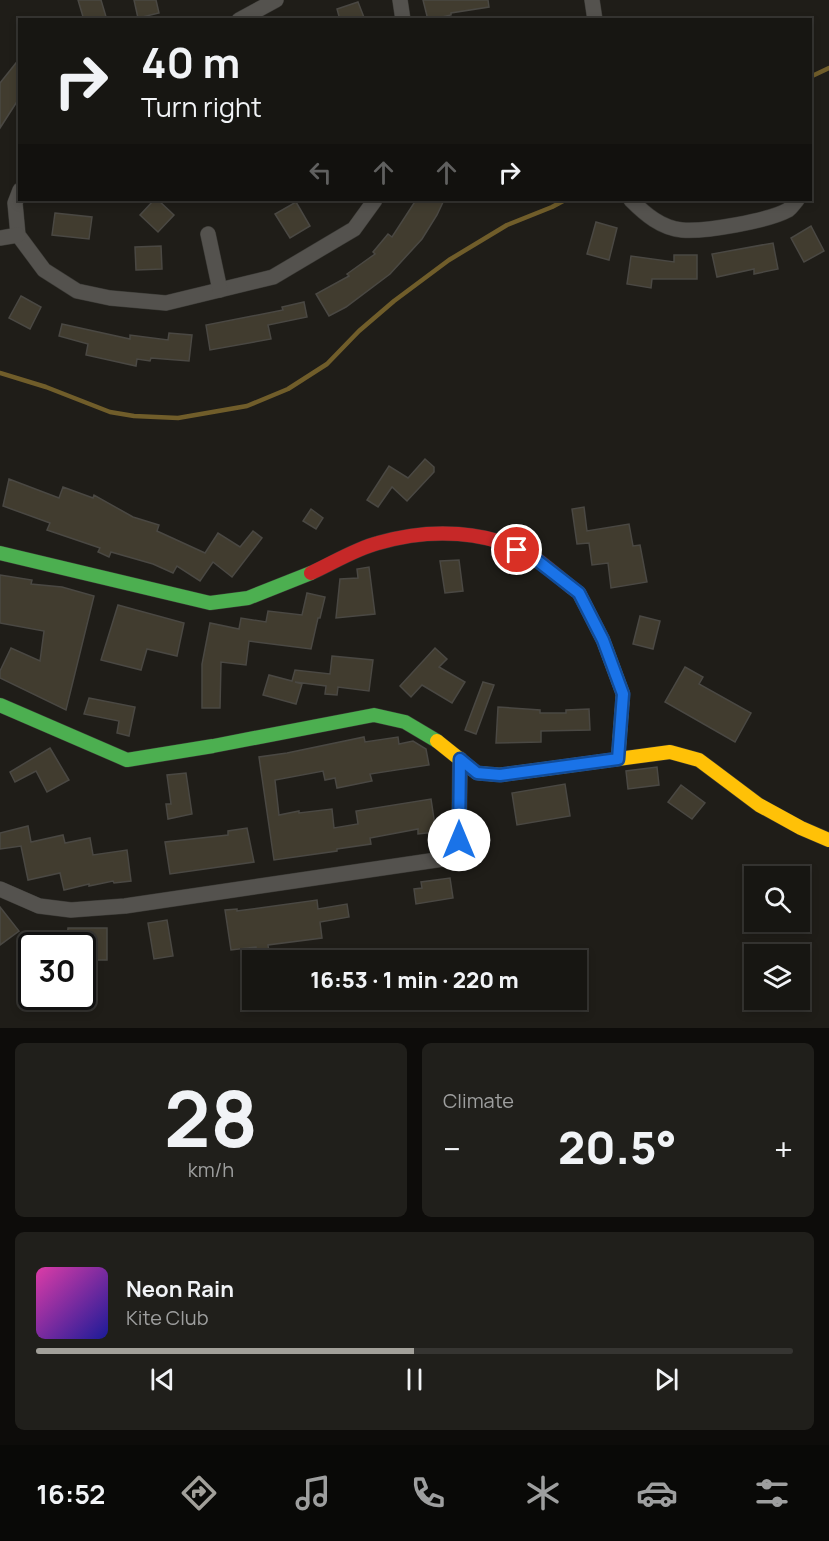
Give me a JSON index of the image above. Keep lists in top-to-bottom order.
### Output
{
  "page": {
    "turn": ["40 m", "Turn right"],
    "limit": "30",
    "trip": "16:53 · 1 min · 220 m",
    "tile": [
      ["28", "km/h"],
      "Climate"
    ],
    "heat": ["−", "20.5°", "+"],
    "song": ["Neon Rain", "Kite Club"],
    "tabs": "16:52"
  }
}
